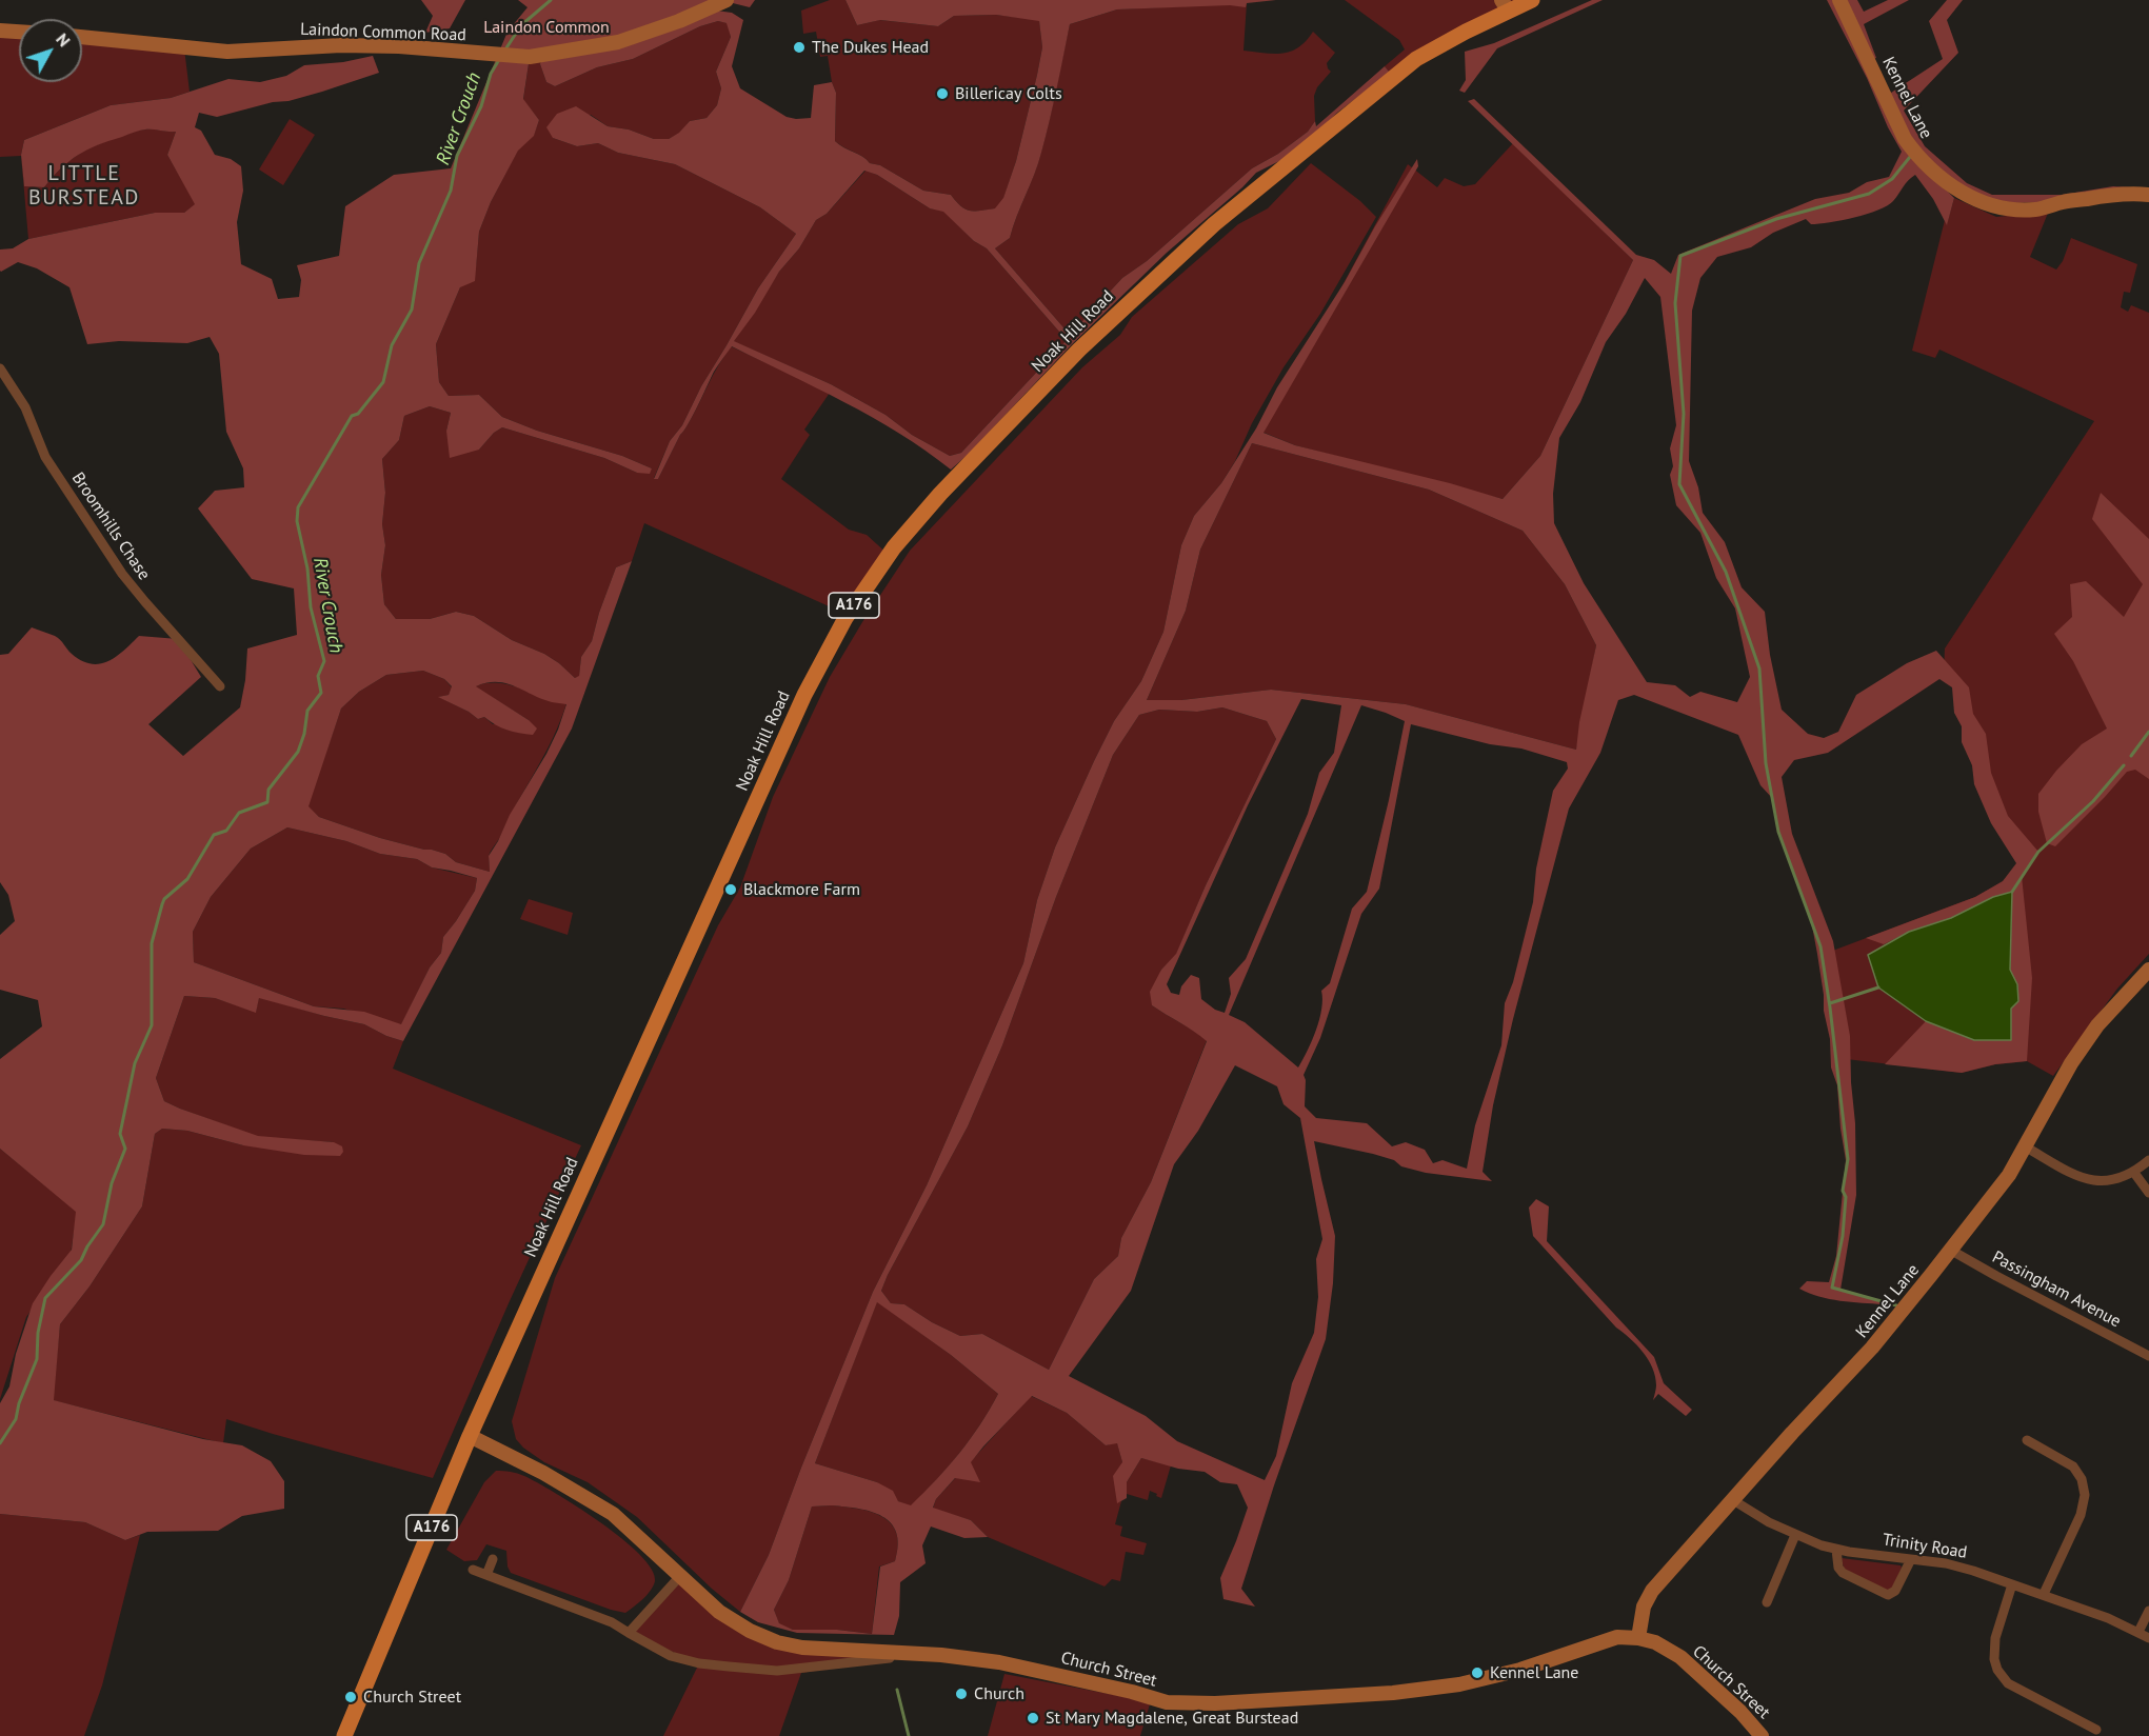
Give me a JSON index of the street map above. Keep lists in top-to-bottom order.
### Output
{
  "streets": {
    "main road": ["Noak Hill Road", "A176"],
    "street": [
      "Laindon Common Road",
      "Kennel Lane",
      "Broomhills Chase",
      "Passingham Avenue",
      "Trinity Road",
      "Church Street"
    ]
  },
  "crossings": [
    ["Kennel Lane", "Passingham Avenue"],
    ["Kennel Lane", "Trinity Road"],
    ["Kennel Lane", "Church Street"],
    ["Noak Hill Road", "Church Street"]
  ],
  "districts": ["LITTLE BURSTEAD"],
  "water": ["River Crouch"],
  "parks": ["Laindon Common"],
  "places": [
    "The Dukes Head",
    "Billericay Colts",
    "Blackmore Farm",
    "Kennel Lane",
    "Church",
    "Church Street",
    "St Mary Magdalene, Great Burstead"
  ],
  "north": "top right"
}
